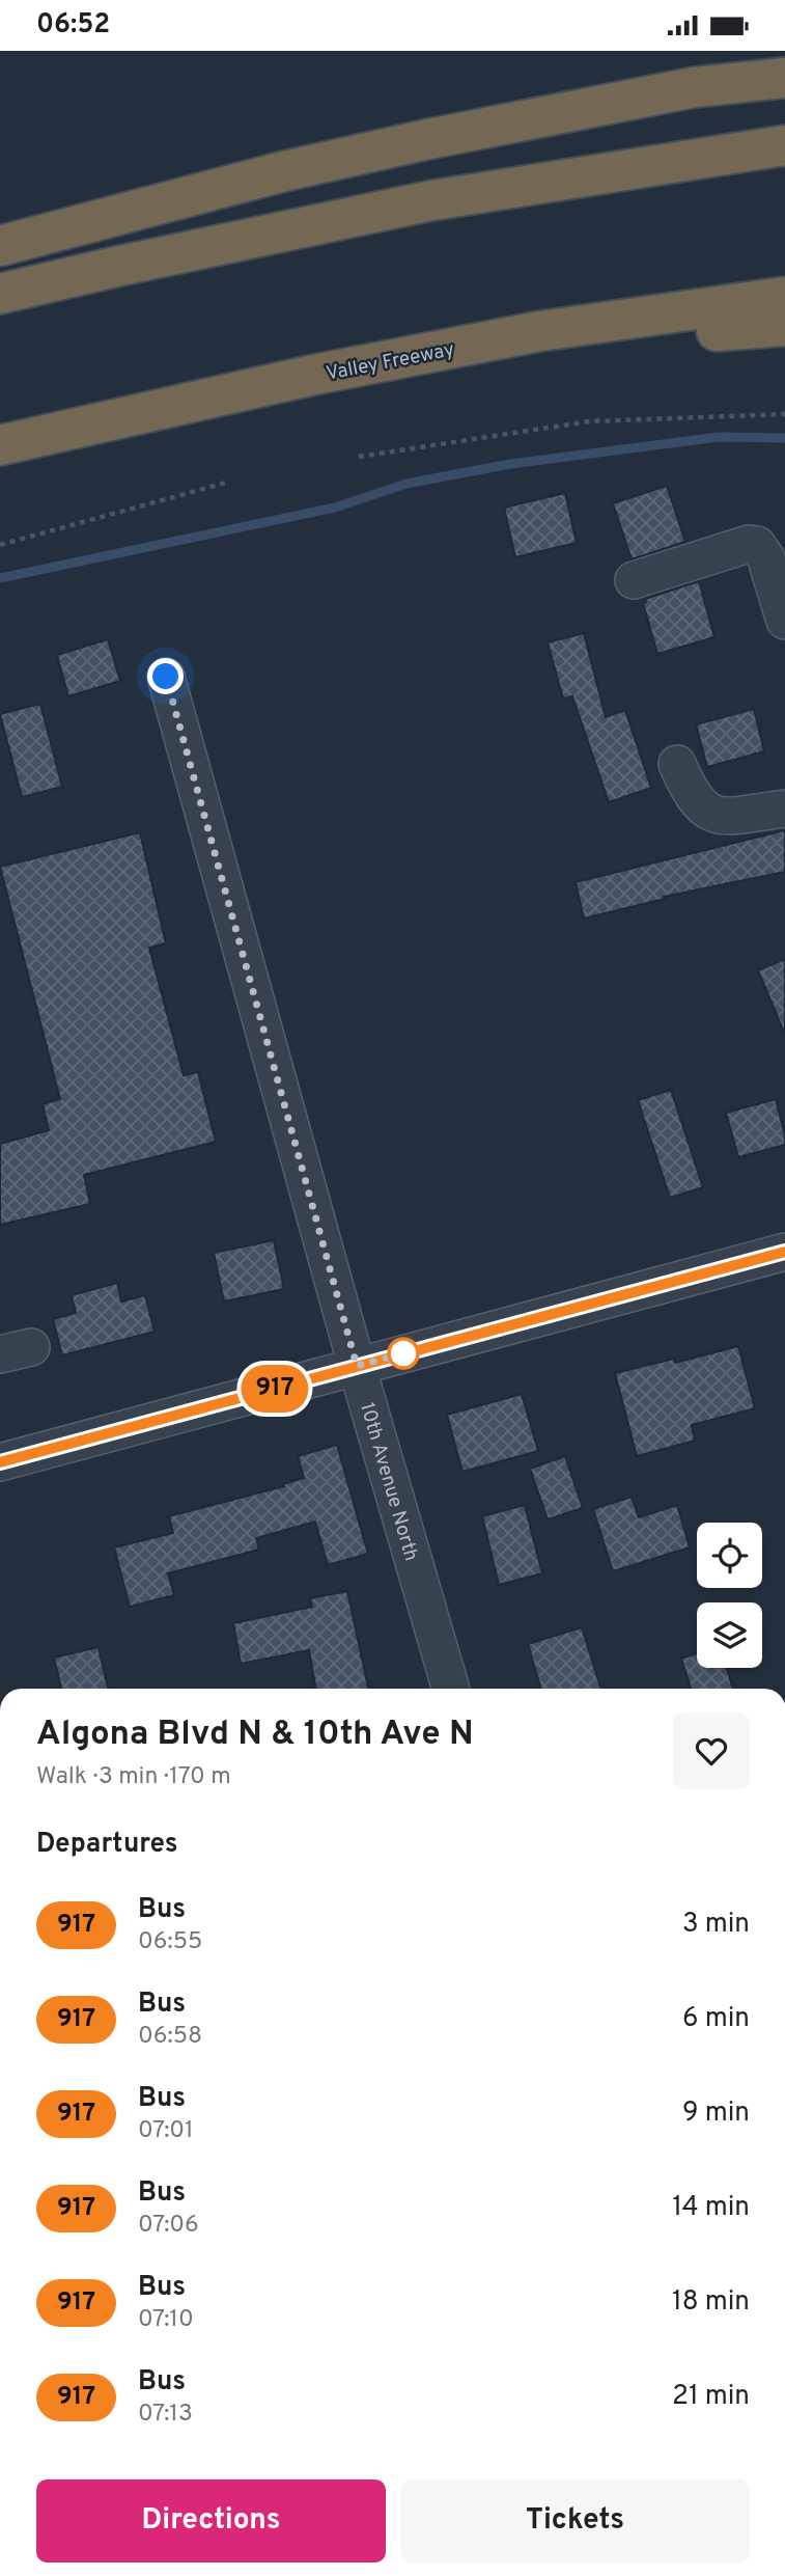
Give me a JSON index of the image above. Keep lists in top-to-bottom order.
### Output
{
  "streets": {
    "highway": ["Valley Freeway"],
    "street": ["10th Avenue North"]
  },
  "lines": ["bus line 917"],
  "page": {
    "status": "06:52",
    "on_map": "917",
    "heading": [
      ["Algona Blvd N & 10th Ave N", "Walk · 3 min · 170 m"],
      "Departures"
    ],
    "list": [
      {
        "mark": "917",
        "name": "Bus",
        "note": "06:55",
        "value": "3 min"
      },
      {
        "mark": "917",
        "name": "Bus",
        "note": "06:58",
        "value": "6 min"
      },
      {
        "mark": "917",
        "name": "Bus",
        "note": "07:01",
        "value": "9 min"
      },
      {
        "mark": "917",
        "name": "Bus",
        "note": "07:06",
        "value": "14 min"
      },
      {
        "mark": "917",
        "name": "Bus",
        "note": "07:10",
        "value": "18 min"
      },
      {
        "mark": "917",
        "name": "Bus",
        "note": "07:13",
        "value": "21 min"
      }
    ],
    "buttons": ["Directions", "Tickets"]
  }
}
